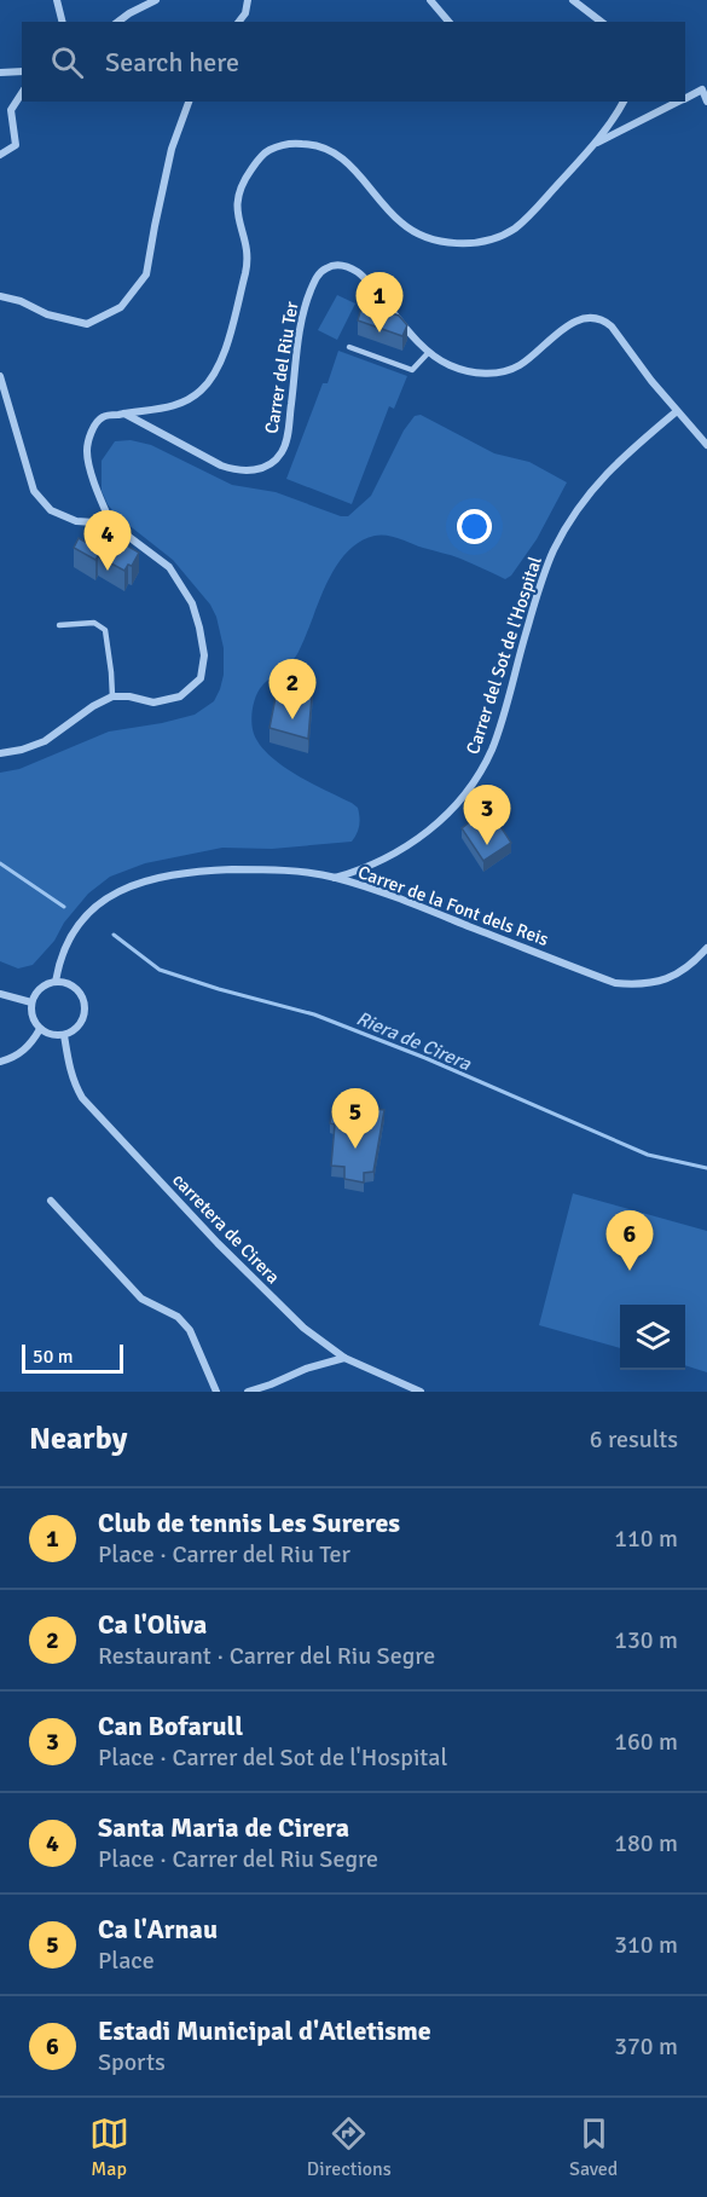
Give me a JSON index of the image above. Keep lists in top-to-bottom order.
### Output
{
  "streets": {
    "street": [
      "Carrer del Riu Ter",
      "Carrer del Sot de l'Hospital",
      "Carrer de la Font dels Reis",
      "carretera de Cirera"
    ]
  },
  "crossings": [
    ["Carrer del Riu Ter", "Carrer del Sot de l'Hospital"],
    ["Carrer del Sot de l'Hospital", "Carrer de la Font dels Reis"],
    ["Carrer de la Font dels Reis", "carretera de Cirera"]
  ],
  "water": ["Riera de Cirera"],
  "scale_bar": "50 m",
  "page": {
    "search": "Search here",
    "pins": [
      "1",
      "4",
      "2",
      "3",
      "5",
      "6"
    ],
    "scale": "50 m",
    "heading": ["Nearby", "6 results"],
    "list": [
      {
        "mark": "1",
        "name": "Club de tennis Les Sureres",
        "note": "Place · Carrer del Riu Ter",
        "value": "110 m"
      },
      {
        "mark": "2",
        "name": "Ca l'Oliva",
        "note": "Restaurant · Carrer del Riu Segre",
        "value": "130 m"
      },
      {
        "mark": "3",
        "name": "Can Bofarull",
        "note": "Place · Carrer del Sot de l'Hospital",
        "value": "160 m"
      },
      {
        "mark": "4",
        "name": "Santa Maria de Cirera",
        "note": "Place · Carrer del Riu Segre",
        "value": "180 m"
      },
      {
        "mark": "5",
        "name": "Ca l'Arnau",
        "note": "Place",
        "value": "310 m"
      },
      {
        "mark": "6",
        "name": "Estadi Municipal d'Atletisme",
        "note": "Sports",
        "value": "370 m"
      }
    ],
    "nav": ["Map", "Directions", "Saved"]
  }
}
